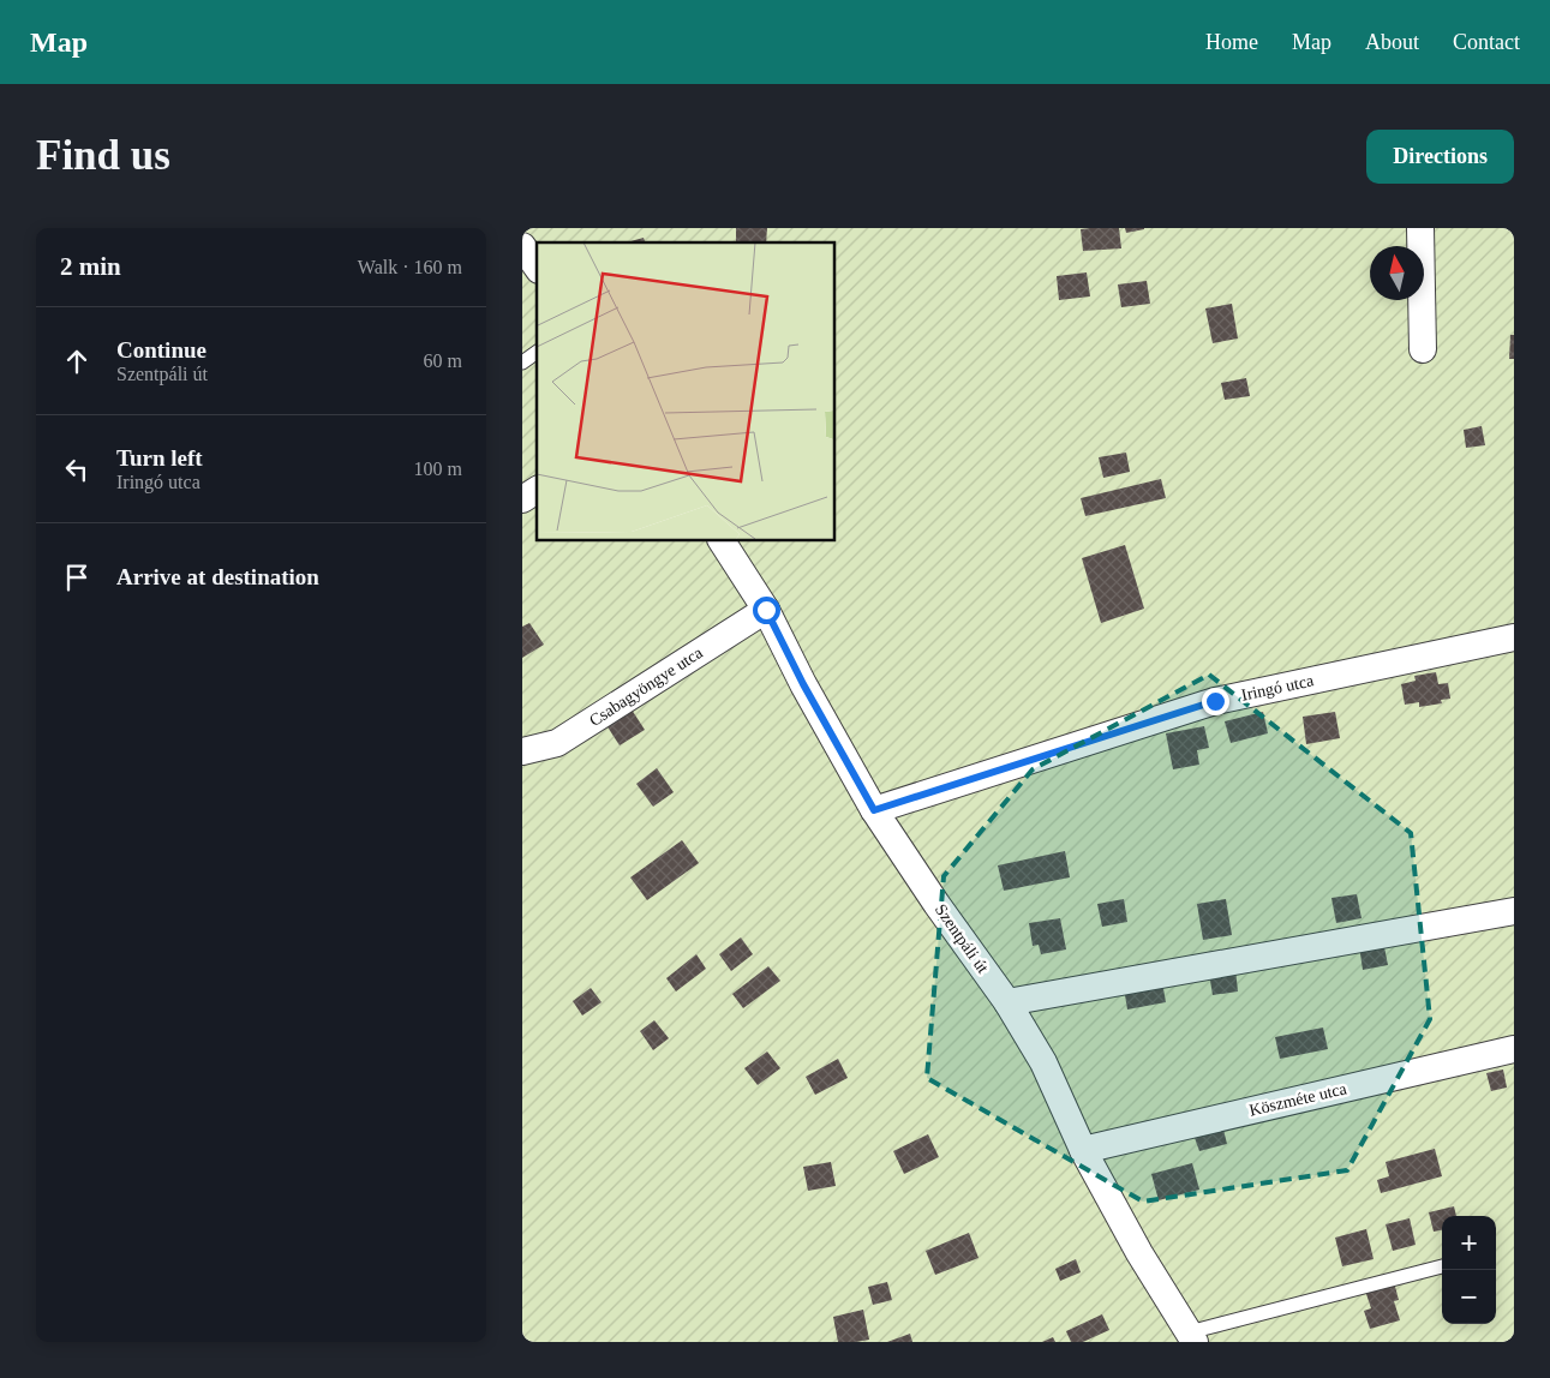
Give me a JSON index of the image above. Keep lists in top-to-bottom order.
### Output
{
  "streets": {
    "street": [
      "Csabagyöngye utca",
      "Iringó utca",
      "Szentpáli út",
      "Köszméte utca"
    ]
  },
  "crossings": [
    ["Csabagyöngye utca", "Szentpáli út"],
    ["Iringó utca", "Szentpáli út"],
    ["Szentpáli út", "Köszméte utca"]
  ],
  "north": "top",
  "page": {
    "header": "Map",
    "nav": [
      "Home",
      "Map",
      "About",
      "Contact"
    ],
    "buttons": "Directions",
    "title": "Find us",
    "heading": ["2 min", "Walk · 160 m"],
    "list": [
      ["Continue", "Szentpáli út", "60 m"],
      ["Turn left", "Iringó utca", "100 m"],
      "Arrive at destination"
    ],
    "map_buttons": ["+", "−"]
  }
}
